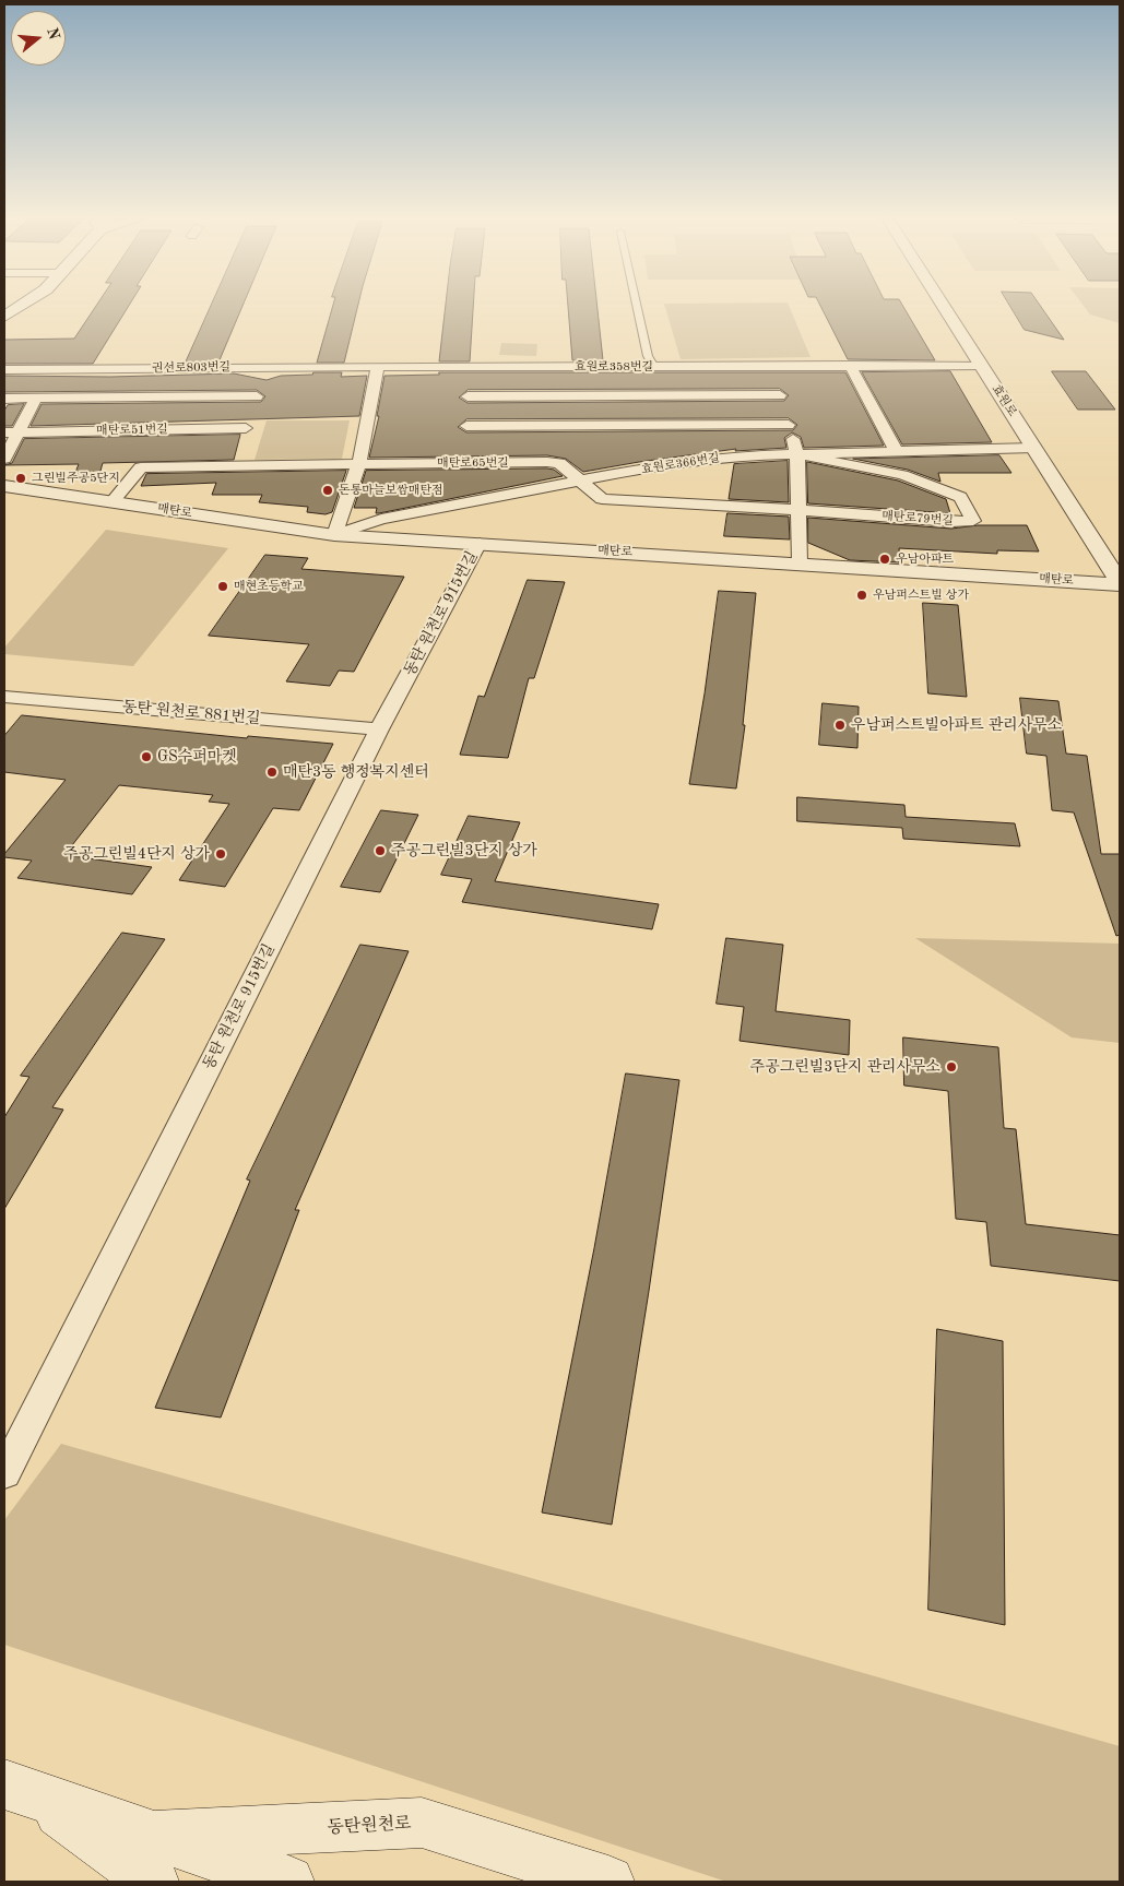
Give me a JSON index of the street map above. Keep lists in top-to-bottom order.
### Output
{
  "streets": {
    "main road": ["동탄원천로"],
    "street": [
      "효원로358번길",
      "권선로803번길",
      "효원로",
      "매탄로51번길",
      "매탄로65번길",
      "효원로366번길",
      "매탄로",
      "매탄로79번길",
      "동탄 원천로 915번길",
      "동탄 원천로 881번길"
    ]
  },
  "crossings": [
    ["효원로358번길", "권선로803번길"],
    ["효원로358번길", "효원로"],
    ["효원로", "효원로366번길"],
    ["효원로", "매탄로"],
    ["매탄로65번길", "효원로366번길"],
    ["매탄로65번길", "매탄로79번길"],
    ["효원로366번길", "매탄로"],
    ["효원로366번길", "매탄로79번길"],
    ["매탄로", "동탄 원천로 915번길"],
    ["동탄 원천로 915번길", "동탄 원천로 881번길"]
  ],
  "places": [
    "그린빌주공5단지",
    "돈통마늘보쌈매탄점",
    "우남아파트",
    "매현초등학교",
    "우남퍼스트빌 상가",
    "우남퍼스트빌아파트 관리사무소",
    "GS수퍼마켓",
    "매탄3동 행정복지센터",
    "주공그린빌3단지 상가",
    "주공그린빌4단지 상가",
    "주공그린빌3단지 관리사무소"
  ],
  "north": "right"
}
